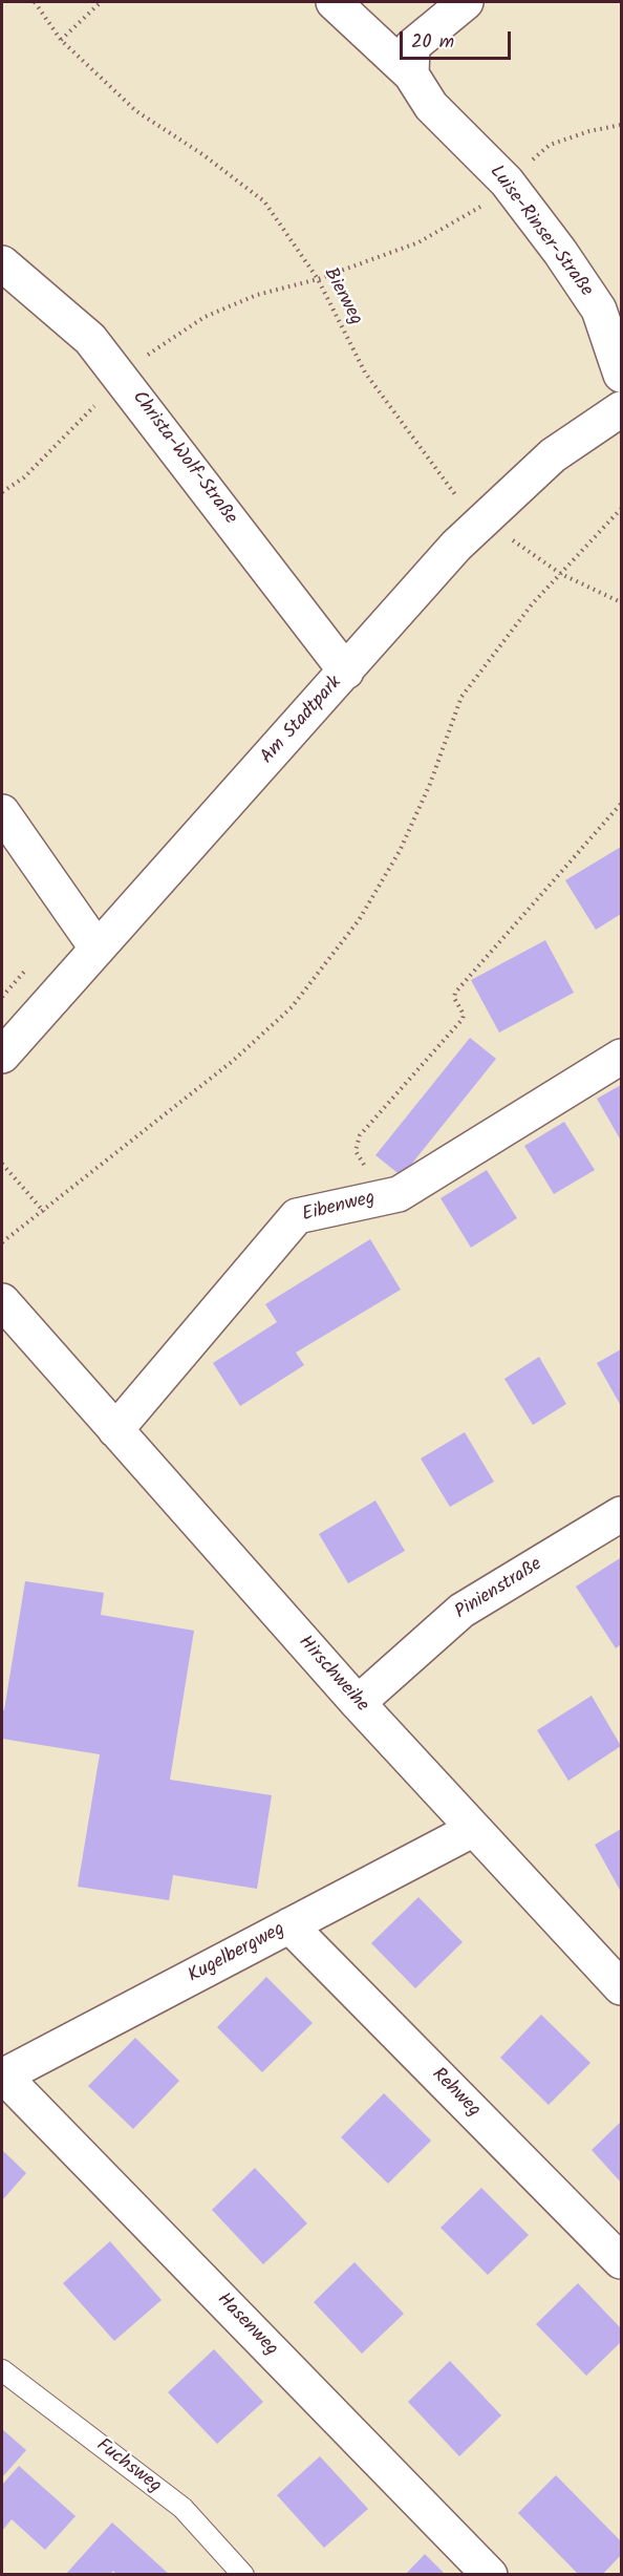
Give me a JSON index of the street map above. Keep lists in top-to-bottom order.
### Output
{
  "streets": {
    "street": [
      "Luise-Rinser-Straße",
      "Christa-Wolf-Straße",
      "Am Stadtpark",
      "Eibenweg",
      "Pinienstraße",
      "Hirschweihe",
      "Kugelbergweg",
      "Rehweg",
      "Hasenweg"
    ],
    "lane": ["Fuchsweg"],
    "path": ["Bierweg"]
  },
  "crossings": [
    ["Bierweg", "Am Stadtpark"],
    ["Christa-Wolf-Straße", "Am Stadtpark"],
    ["Eibenweg", "Hirschweihe"],
    ["Pinienstraße", "Hirschweihe"],
    ["Hirschweihe", "Kugelbergweg"],
    ["Kugelbergweg", "Rehweg"],
    ["Kugelbergweg", "Hasenweg"]
  ],
  "scale_bar": "20 m"
}
